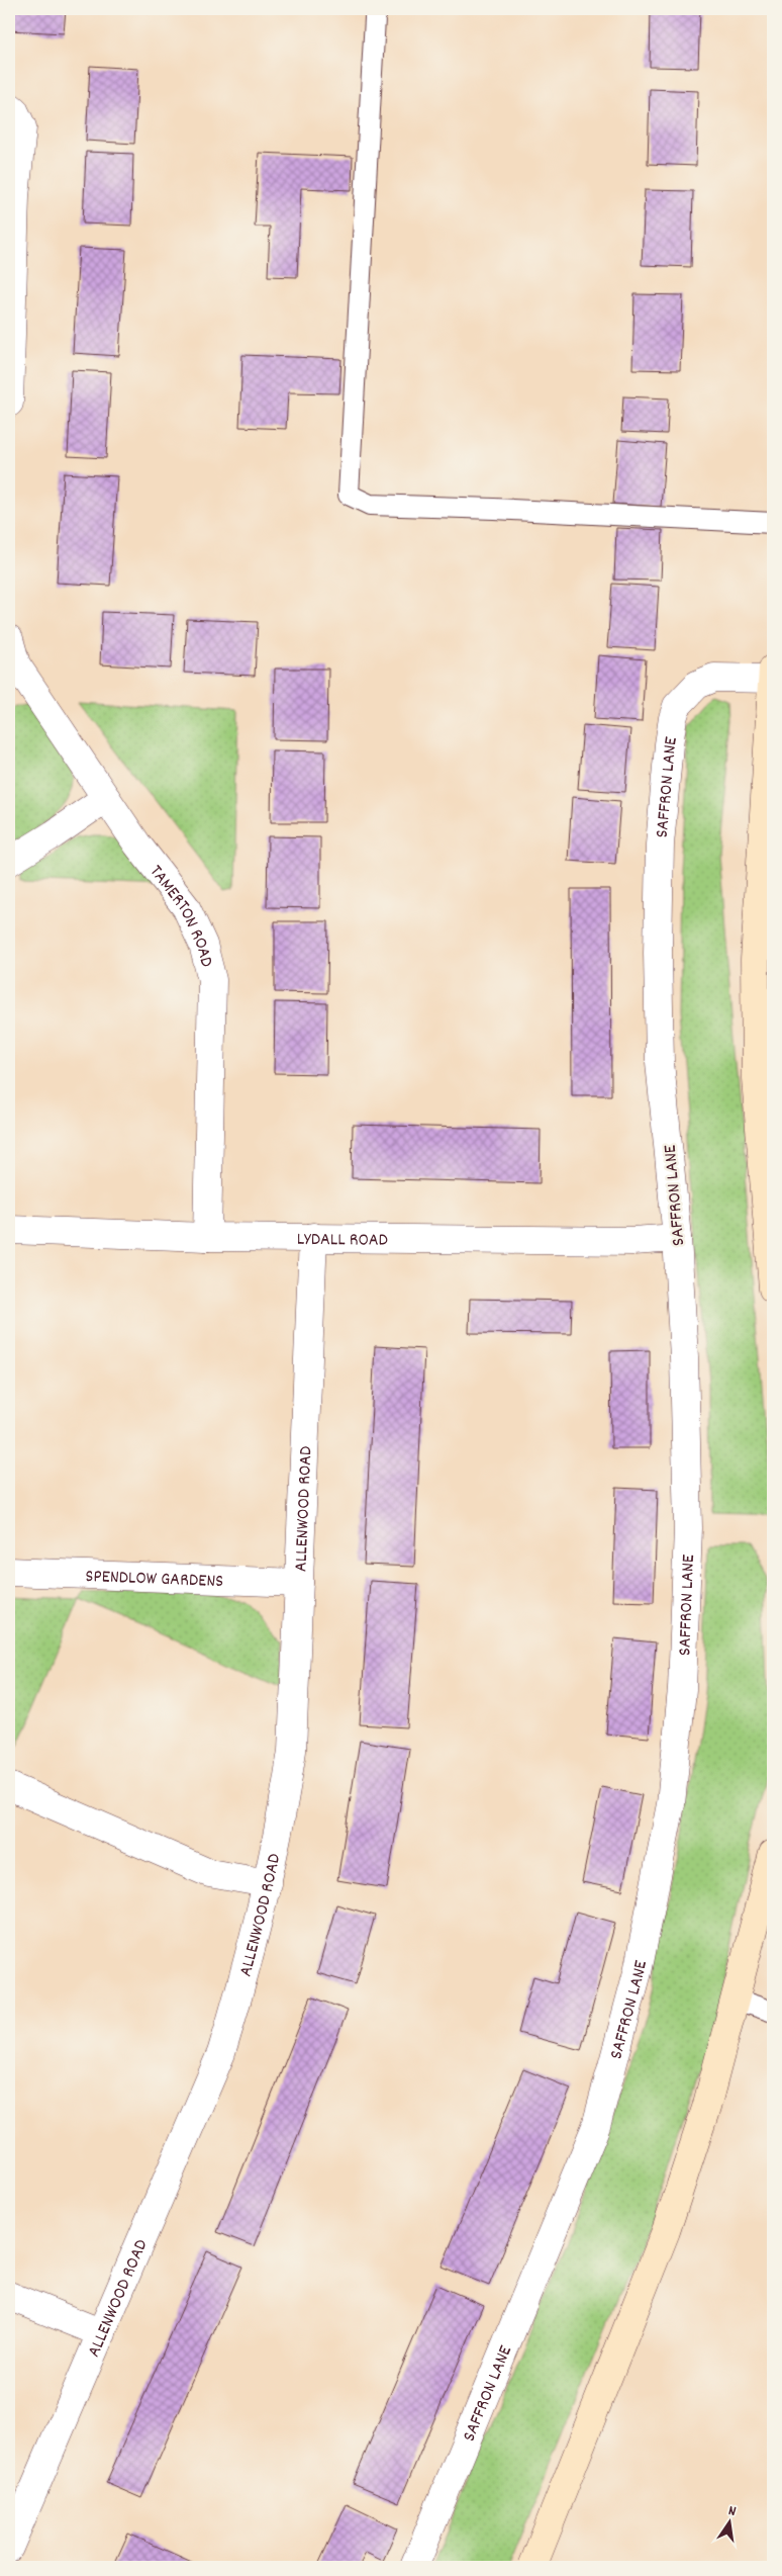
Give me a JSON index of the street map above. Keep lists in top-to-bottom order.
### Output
{
  "streets": {
    "street": [
      "SAFFRON LANE",
      "TAMERTON ROAD",
      "LYDALL ROAD",
      "ALLENWOOD ROAD",
      "SPENDLOW GARDENS"
    ]
  },
  "crossings": [
    ["SAFFRON LANE", "LYDALL ROAD"],
    ["TAMERTON ROAD", "LYDALL ROAD"],
    ["LYDALL ROAD", "ALLENWOOD ROAD"],
    ["ALLENWOOD ROAD", "SPENDLOW GARDENS"]
  ],
  "north": "top"
}
